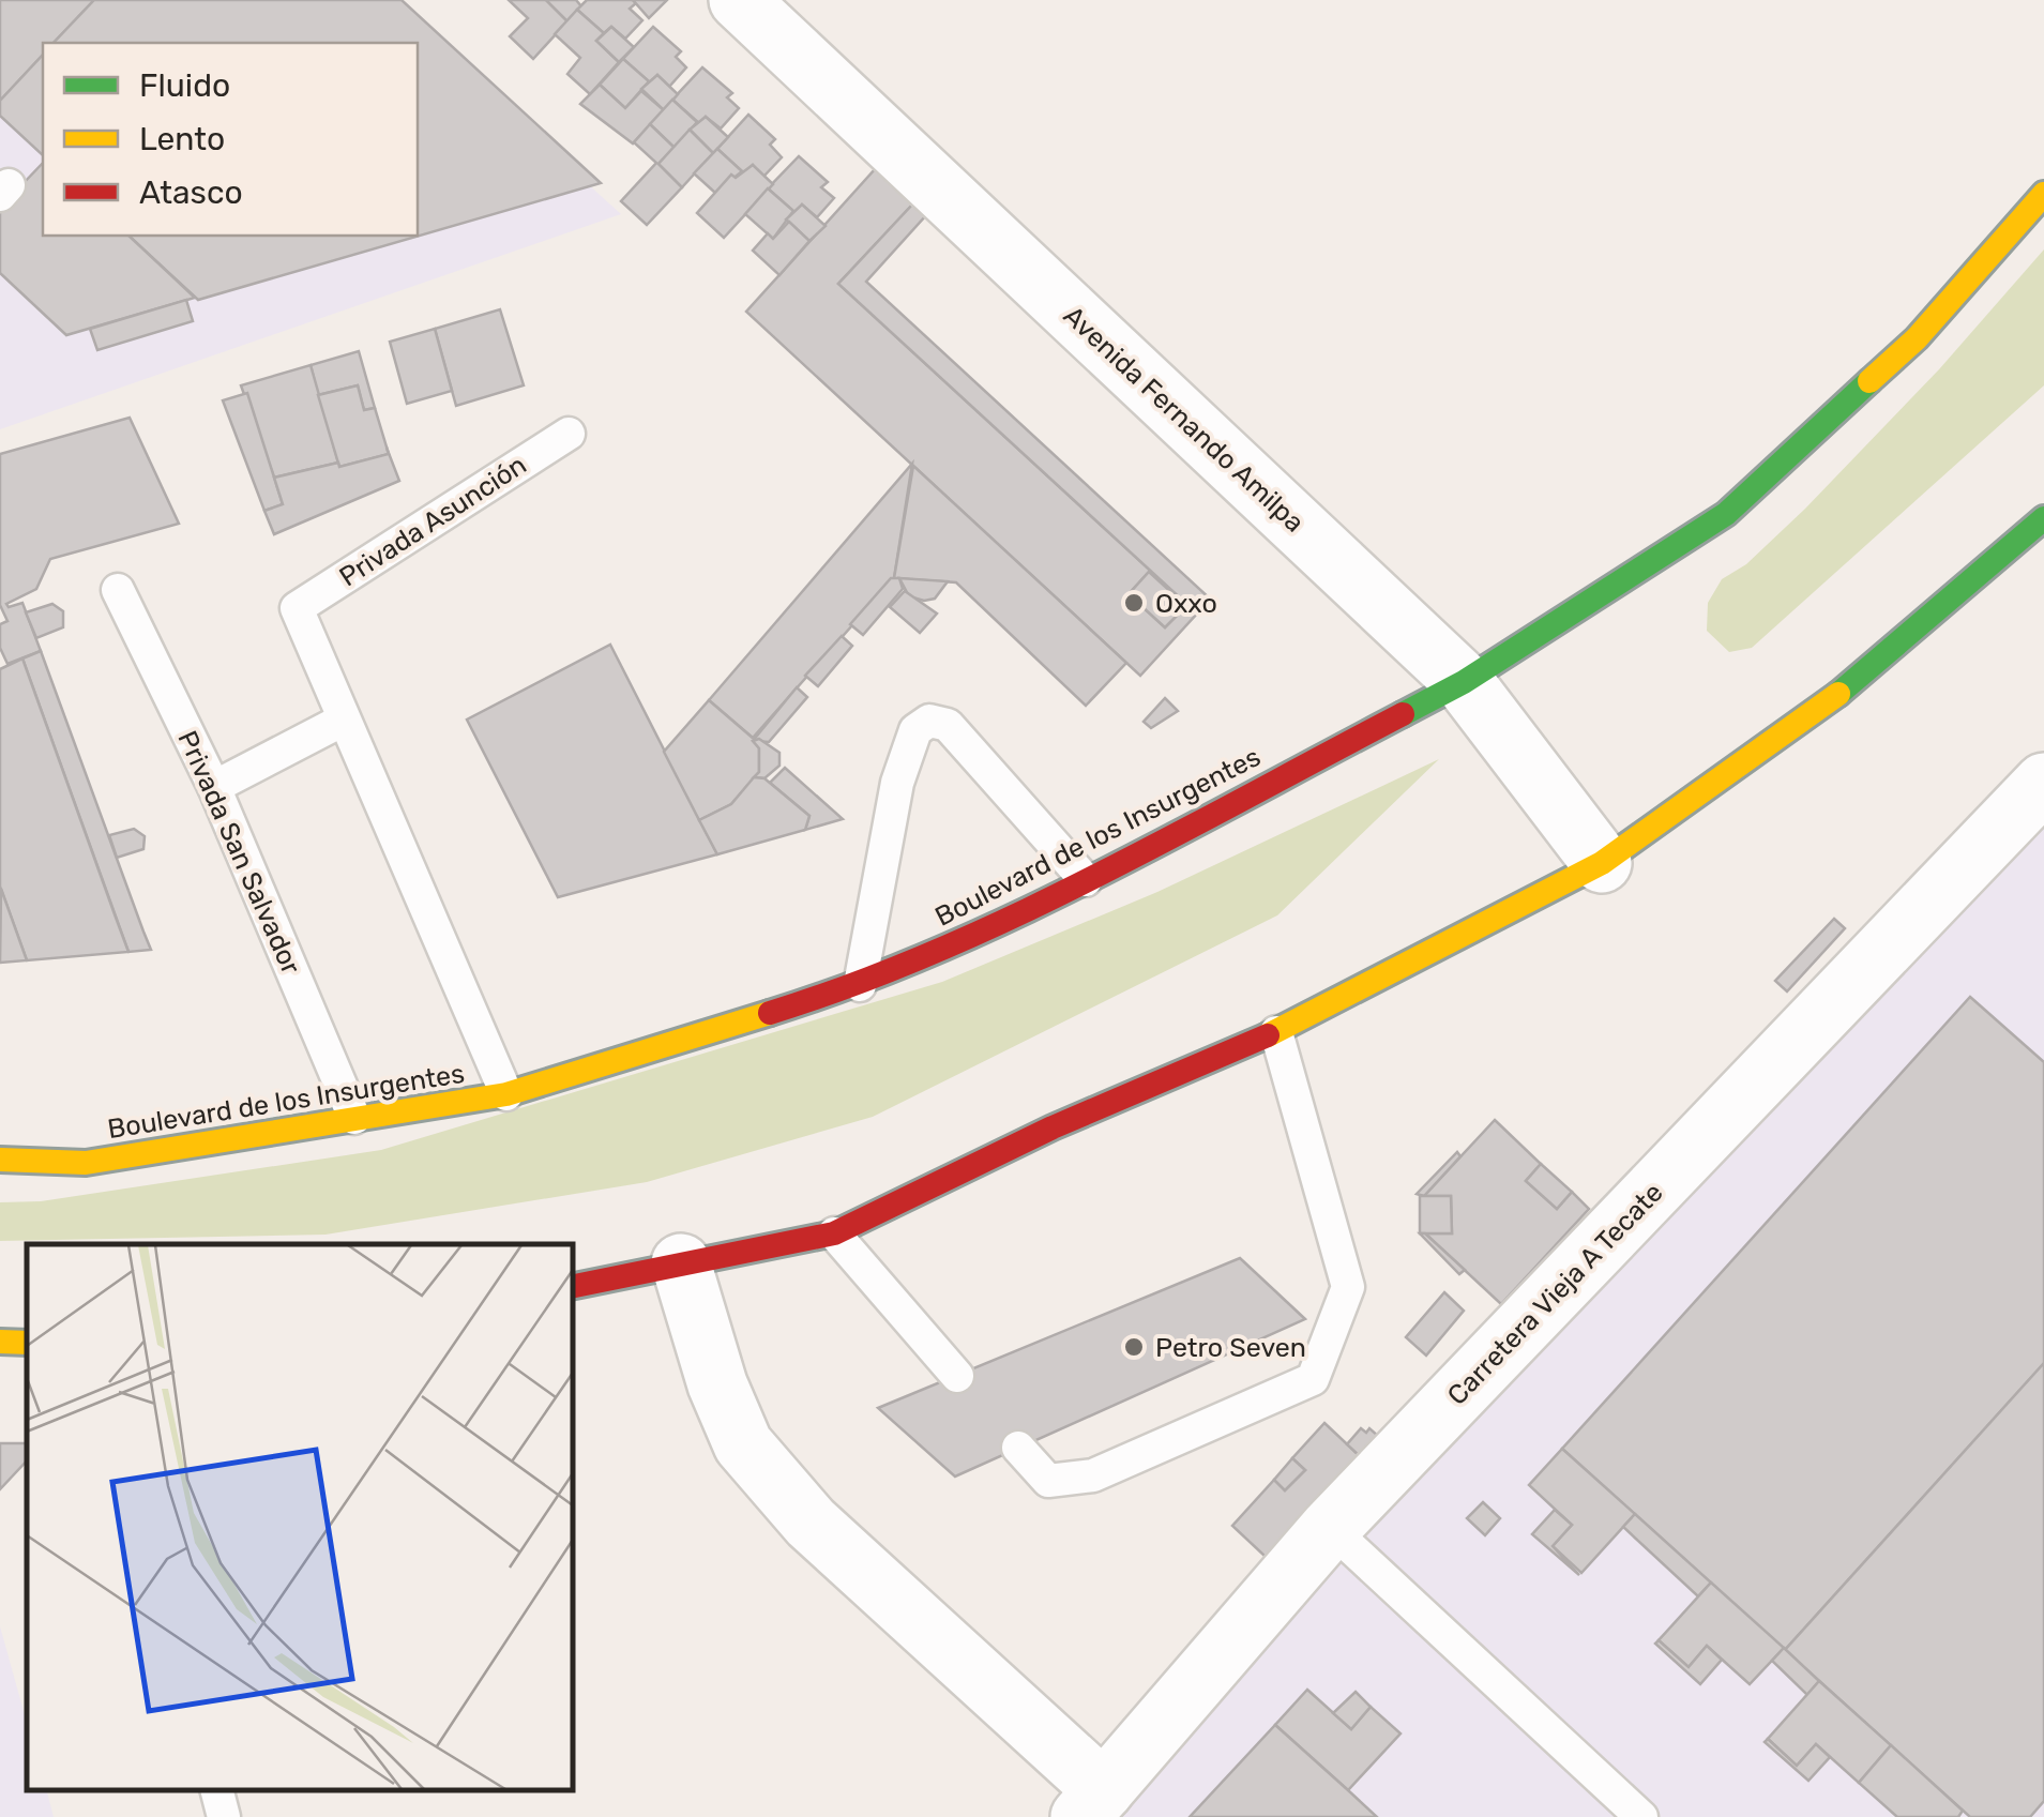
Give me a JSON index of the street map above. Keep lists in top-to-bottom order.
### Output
{
  "streets": {
    "main road": ["Boulevard de los Insurgentes"],
    "street": ["Avenida Fernando Amilpa", "Carretera Vieja A Tecate"],
    "lane": ["Privada Asunción", "Privada San Salvador"]
  },
  "crossings": [
    ["Avenida Fernando Amilpa", "Boulevard de los Insurgentes"],
    ["Boulevard de los Insurgentes", "Privada San Salvador"]
  ],
  "places": ["Oxxo", "Petro Seven"],
  "legend": ["Fluido", "Lento", "Atasco"]
}
